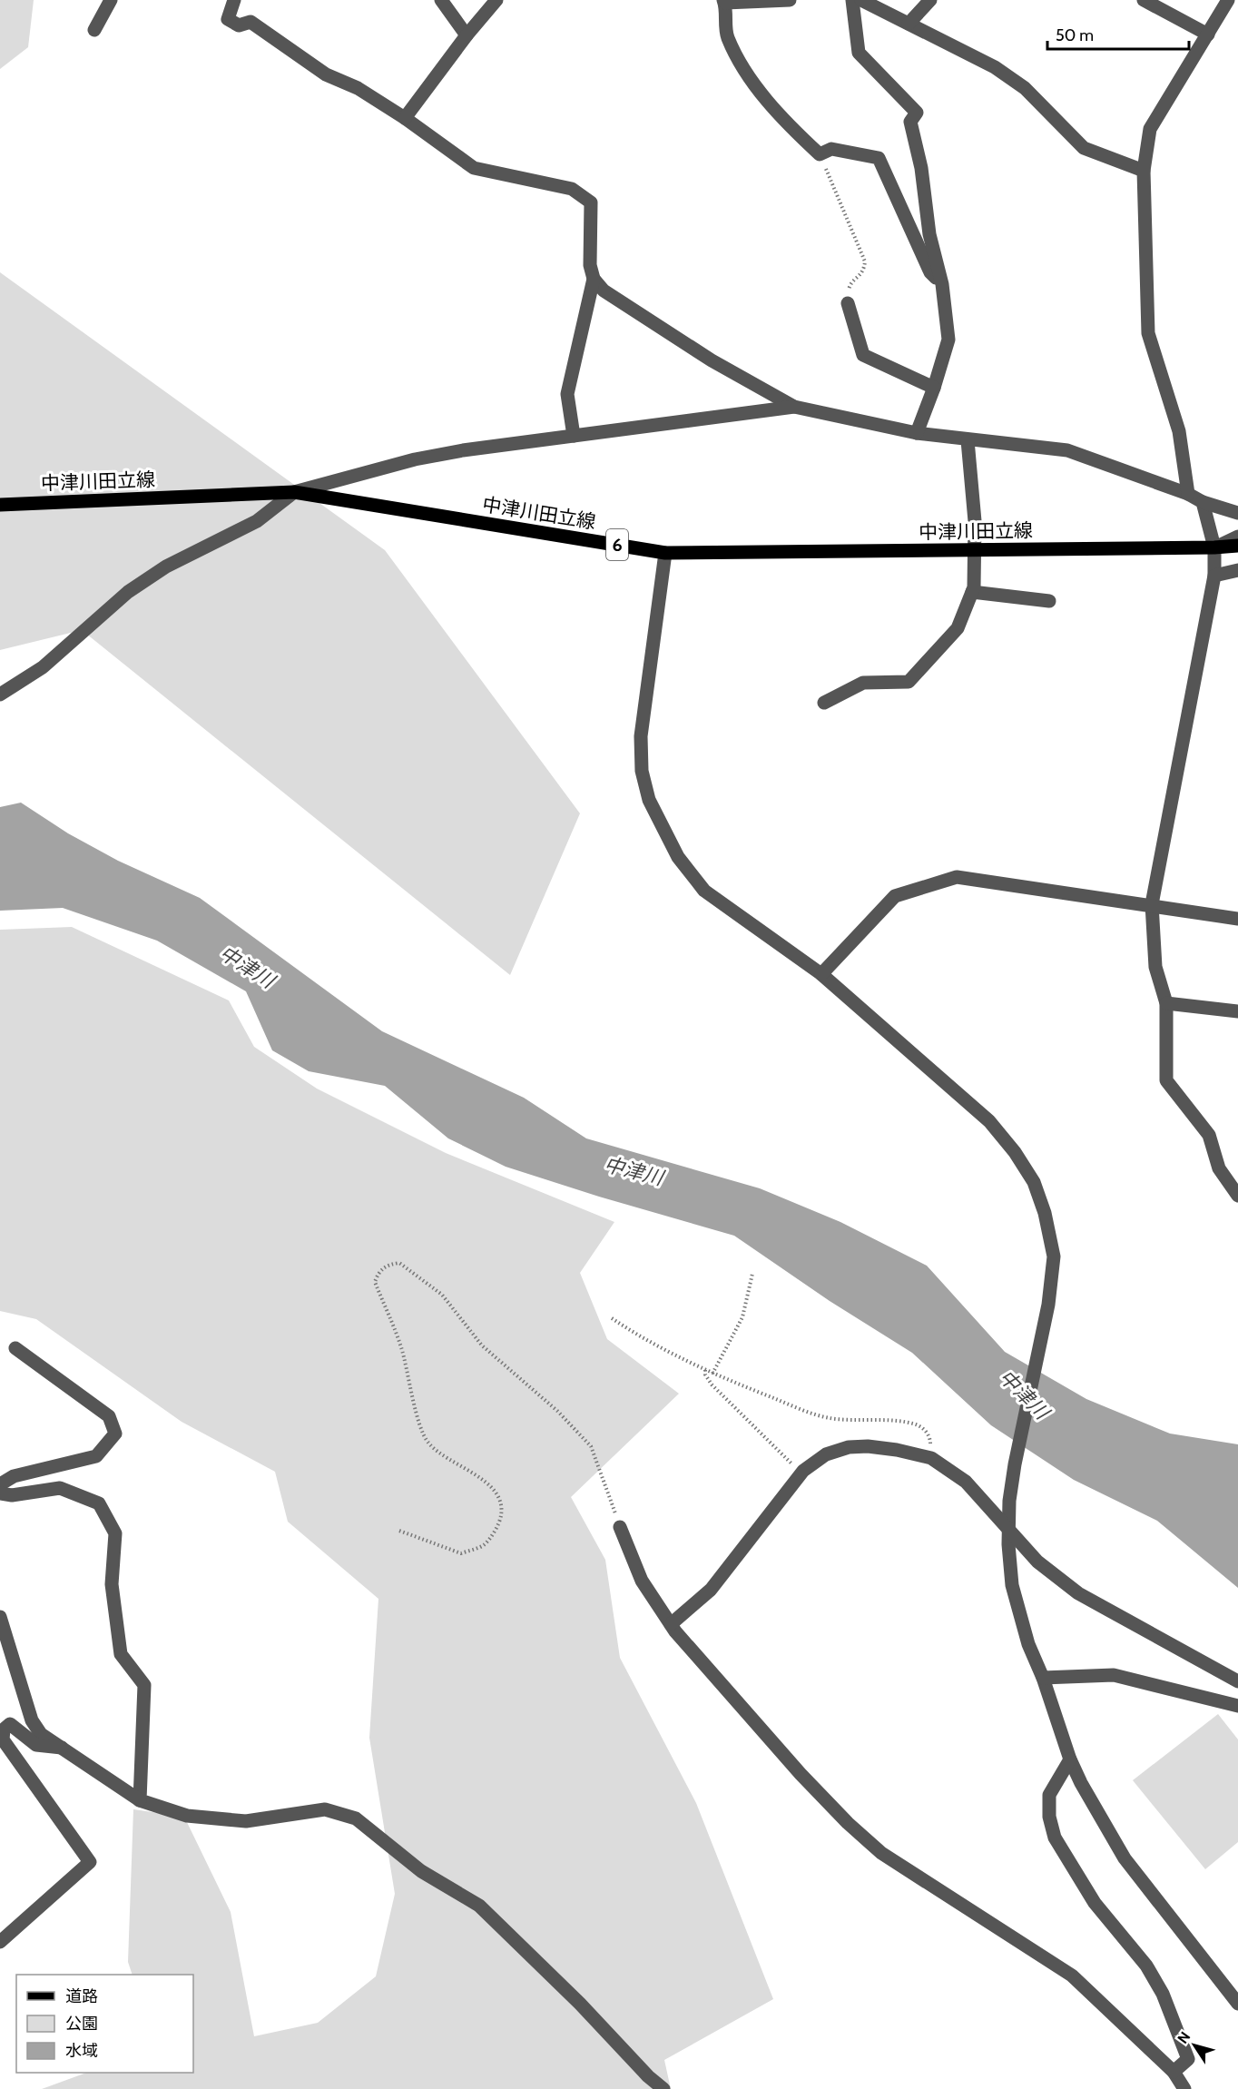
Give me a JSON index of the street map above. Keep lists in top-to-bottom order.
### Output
{
  "streets": {
    "main road": ["中津川田立線", "6"]
  },
  "water": ["中津川"],
  "legend": ["道路", "公園", "水域"],
  "scale_bar": "50 m",
  "north": "top left"
}
